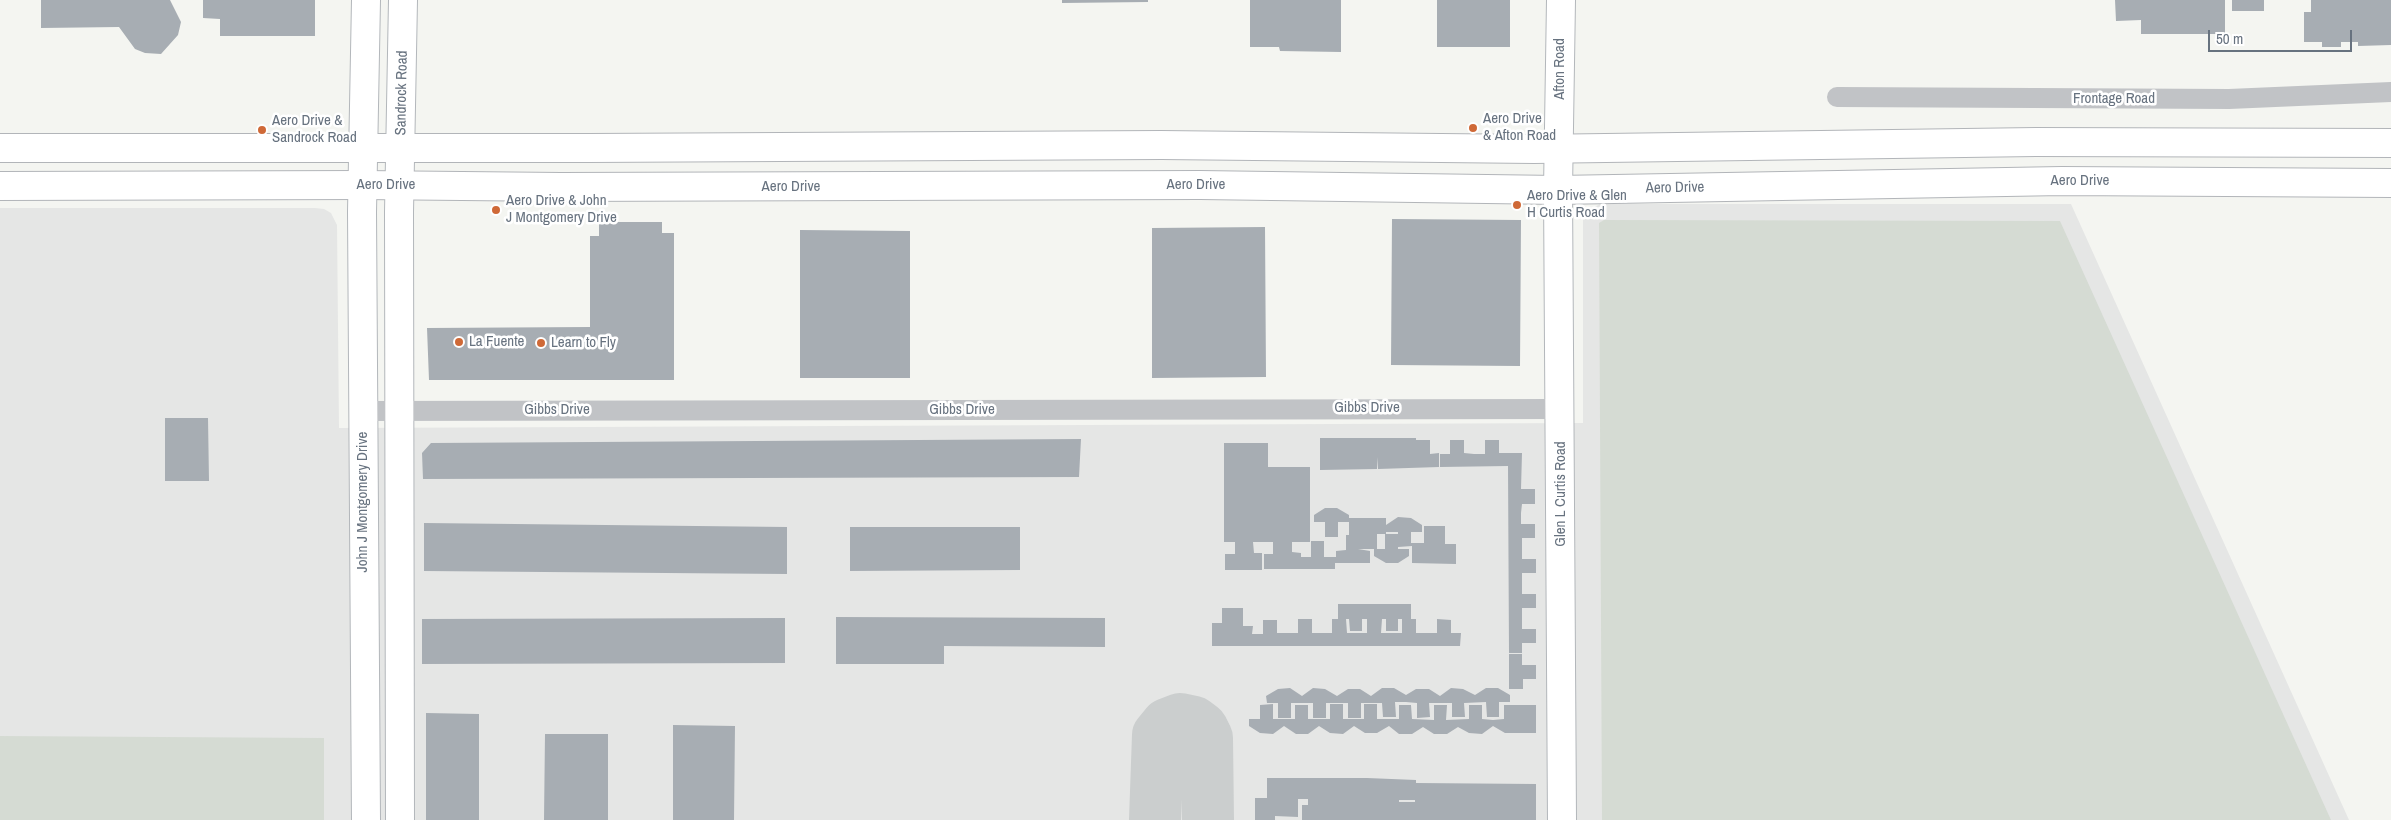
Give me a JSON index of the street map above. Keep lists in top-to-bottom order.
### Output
{
  "streets": {
    "main road": [
      "Afton Road",
      "Sandrock Road",
      "Aero Drive",
      "Glen L Curtis Road",
      "John J Montgomery Drive"
    ],
    "street": ["Frontage Road", "Gibbs Drive"]
  },
  "crossings": [
    ["Afton Road", "Aero Drive"],
    ["Afton Road", "Glen L Curtis Road"],
    ["Sandrock Road", "Aero Drive"],
    ["Aero Drive", "Glen L Curtis Road"],
    ["Aero Drive", "John J Montgomery Drive"],
    ["Gibbs Drive", "Glen L Curtis Road"],
    ["Gibbs Drive", "John J Montgomery Drive"]
  ],
  "places": [
    "Aero Drive & Afton Road",
    "Aero Drive & Sandrock Road",
    "Aero Drive & Glen H Curtis Road",
    "Aero Drive & John J Montgomery Drive",
    "La Fuente",
    "Learn to Fly"
  ],
  "scale_bar": "50 m"
}
